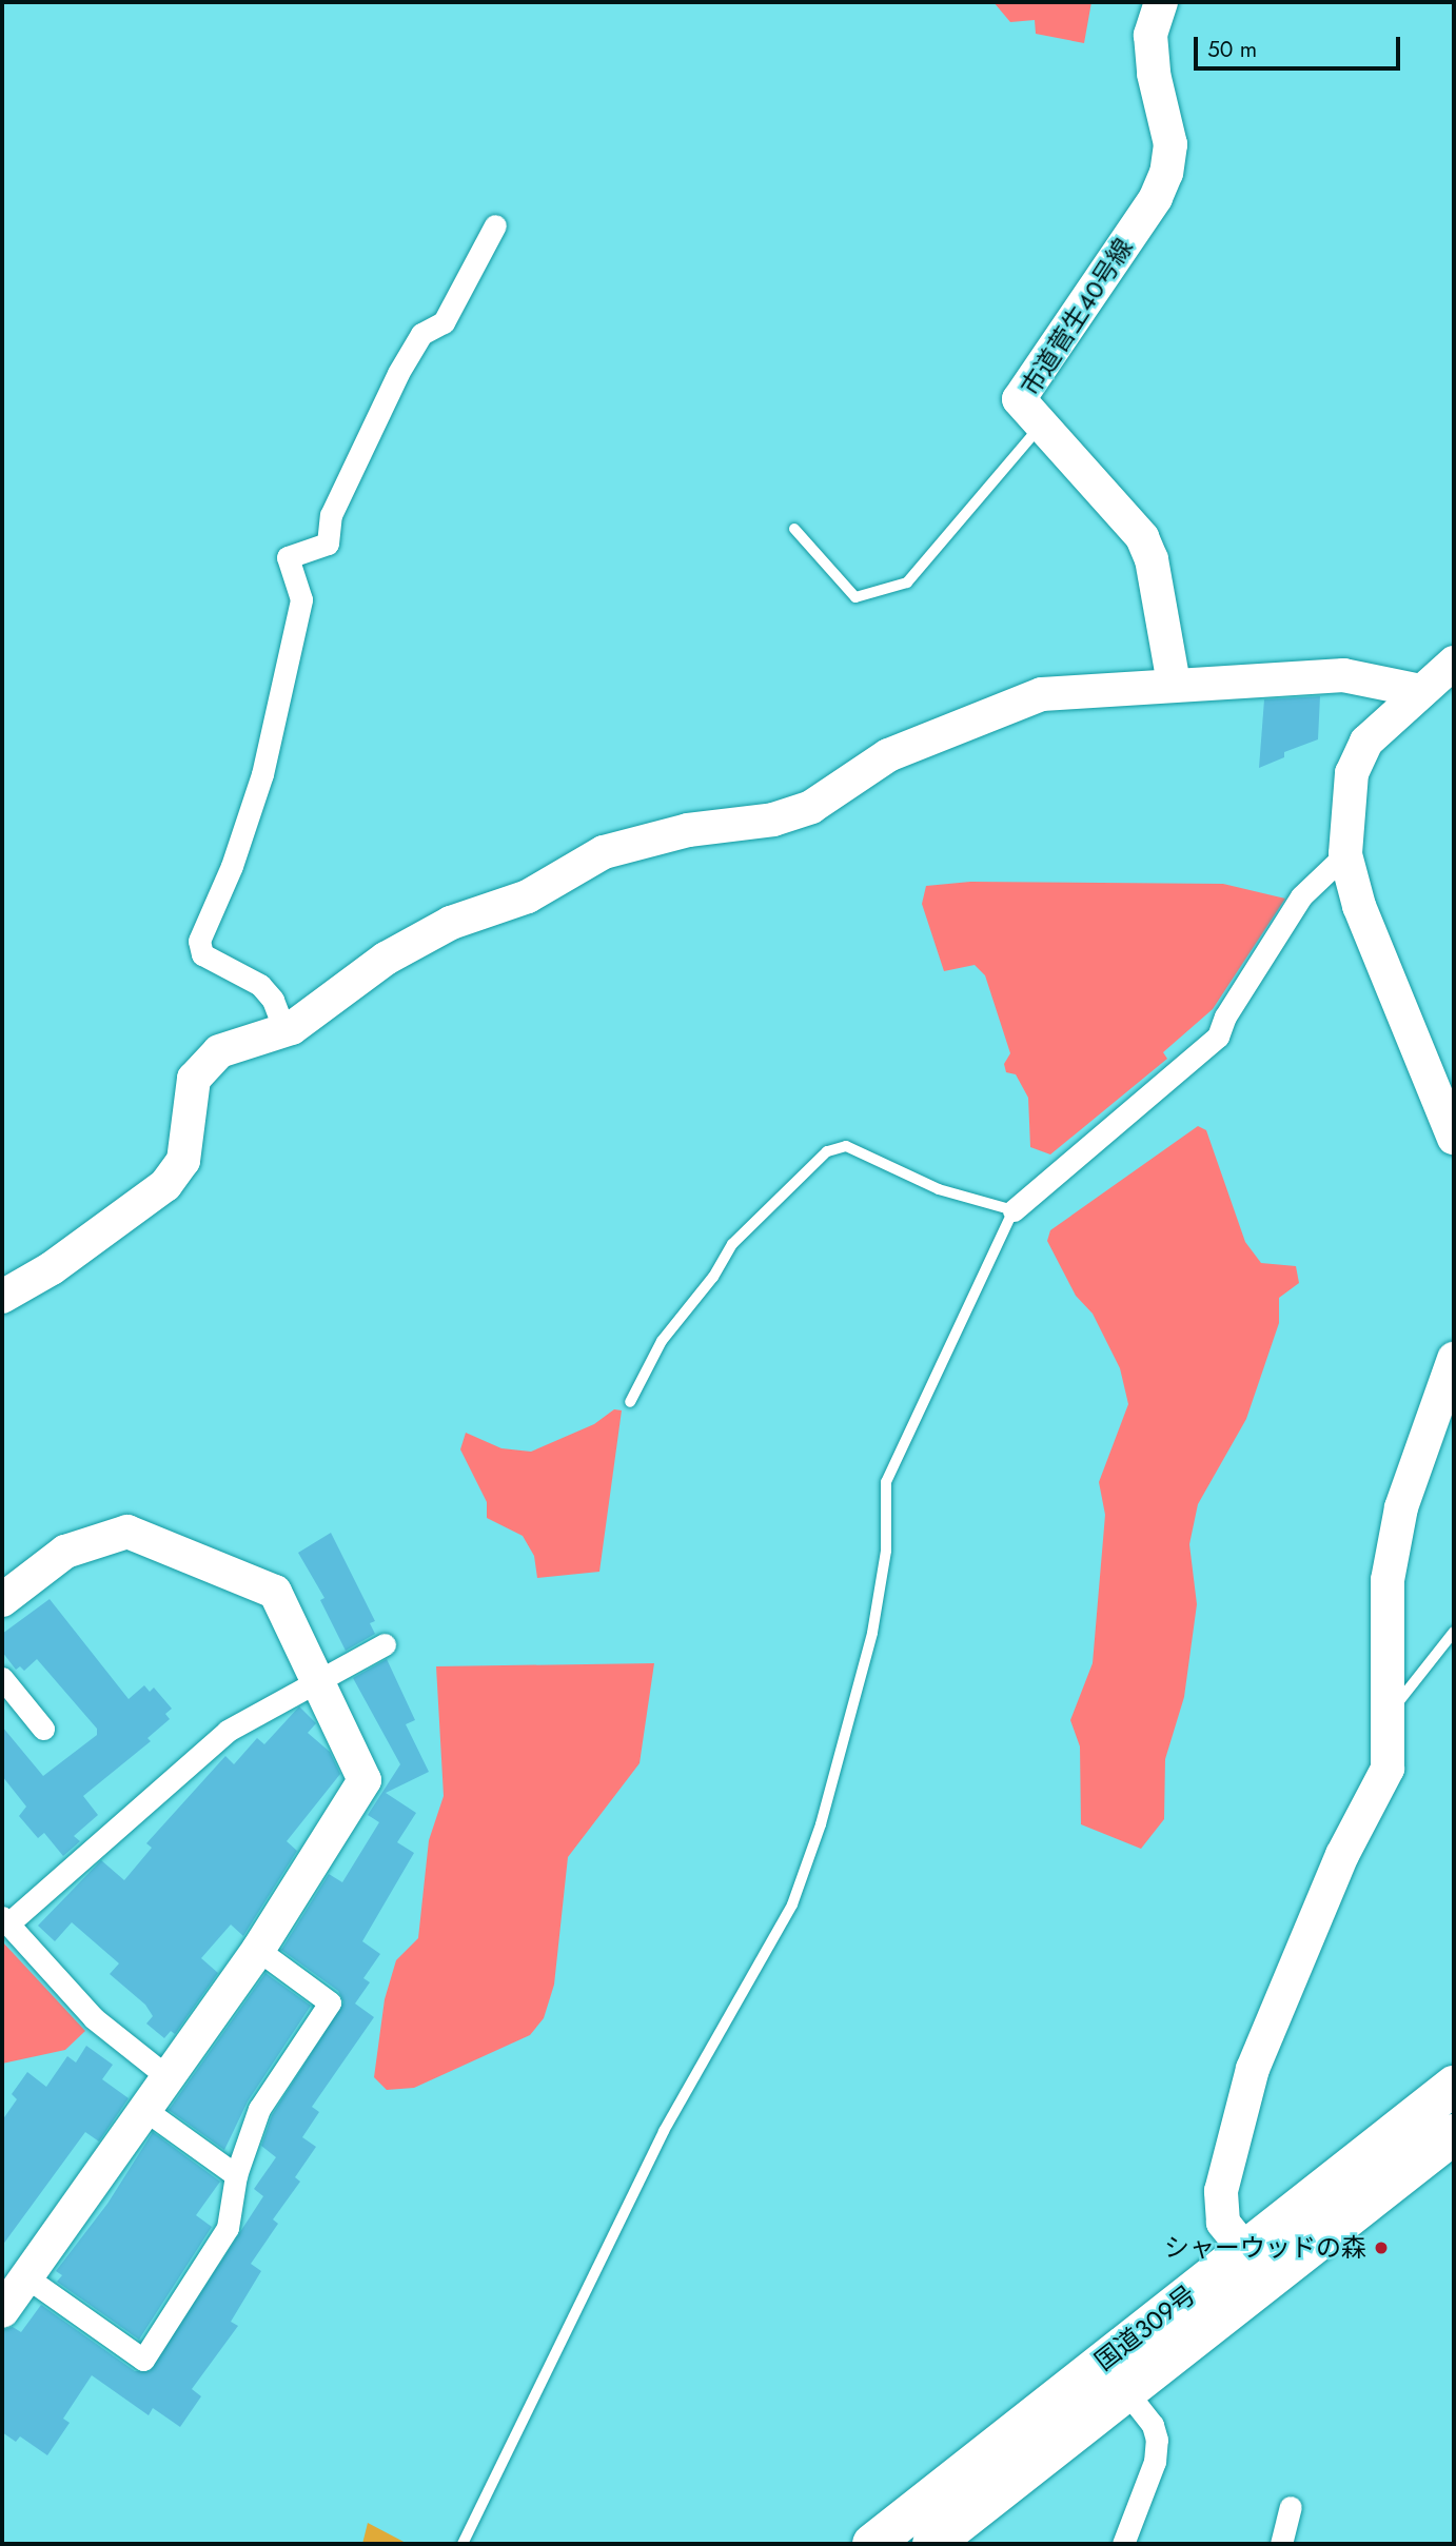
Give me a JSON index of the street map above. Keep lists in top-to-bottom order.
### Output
{
  "streets": {
    "highway": ["国道309号"],
    "street": ["市道菅生40号線"]
  },
  "places": ["シャーウッドの森"],
  "scale_bar": "50 m"
}
